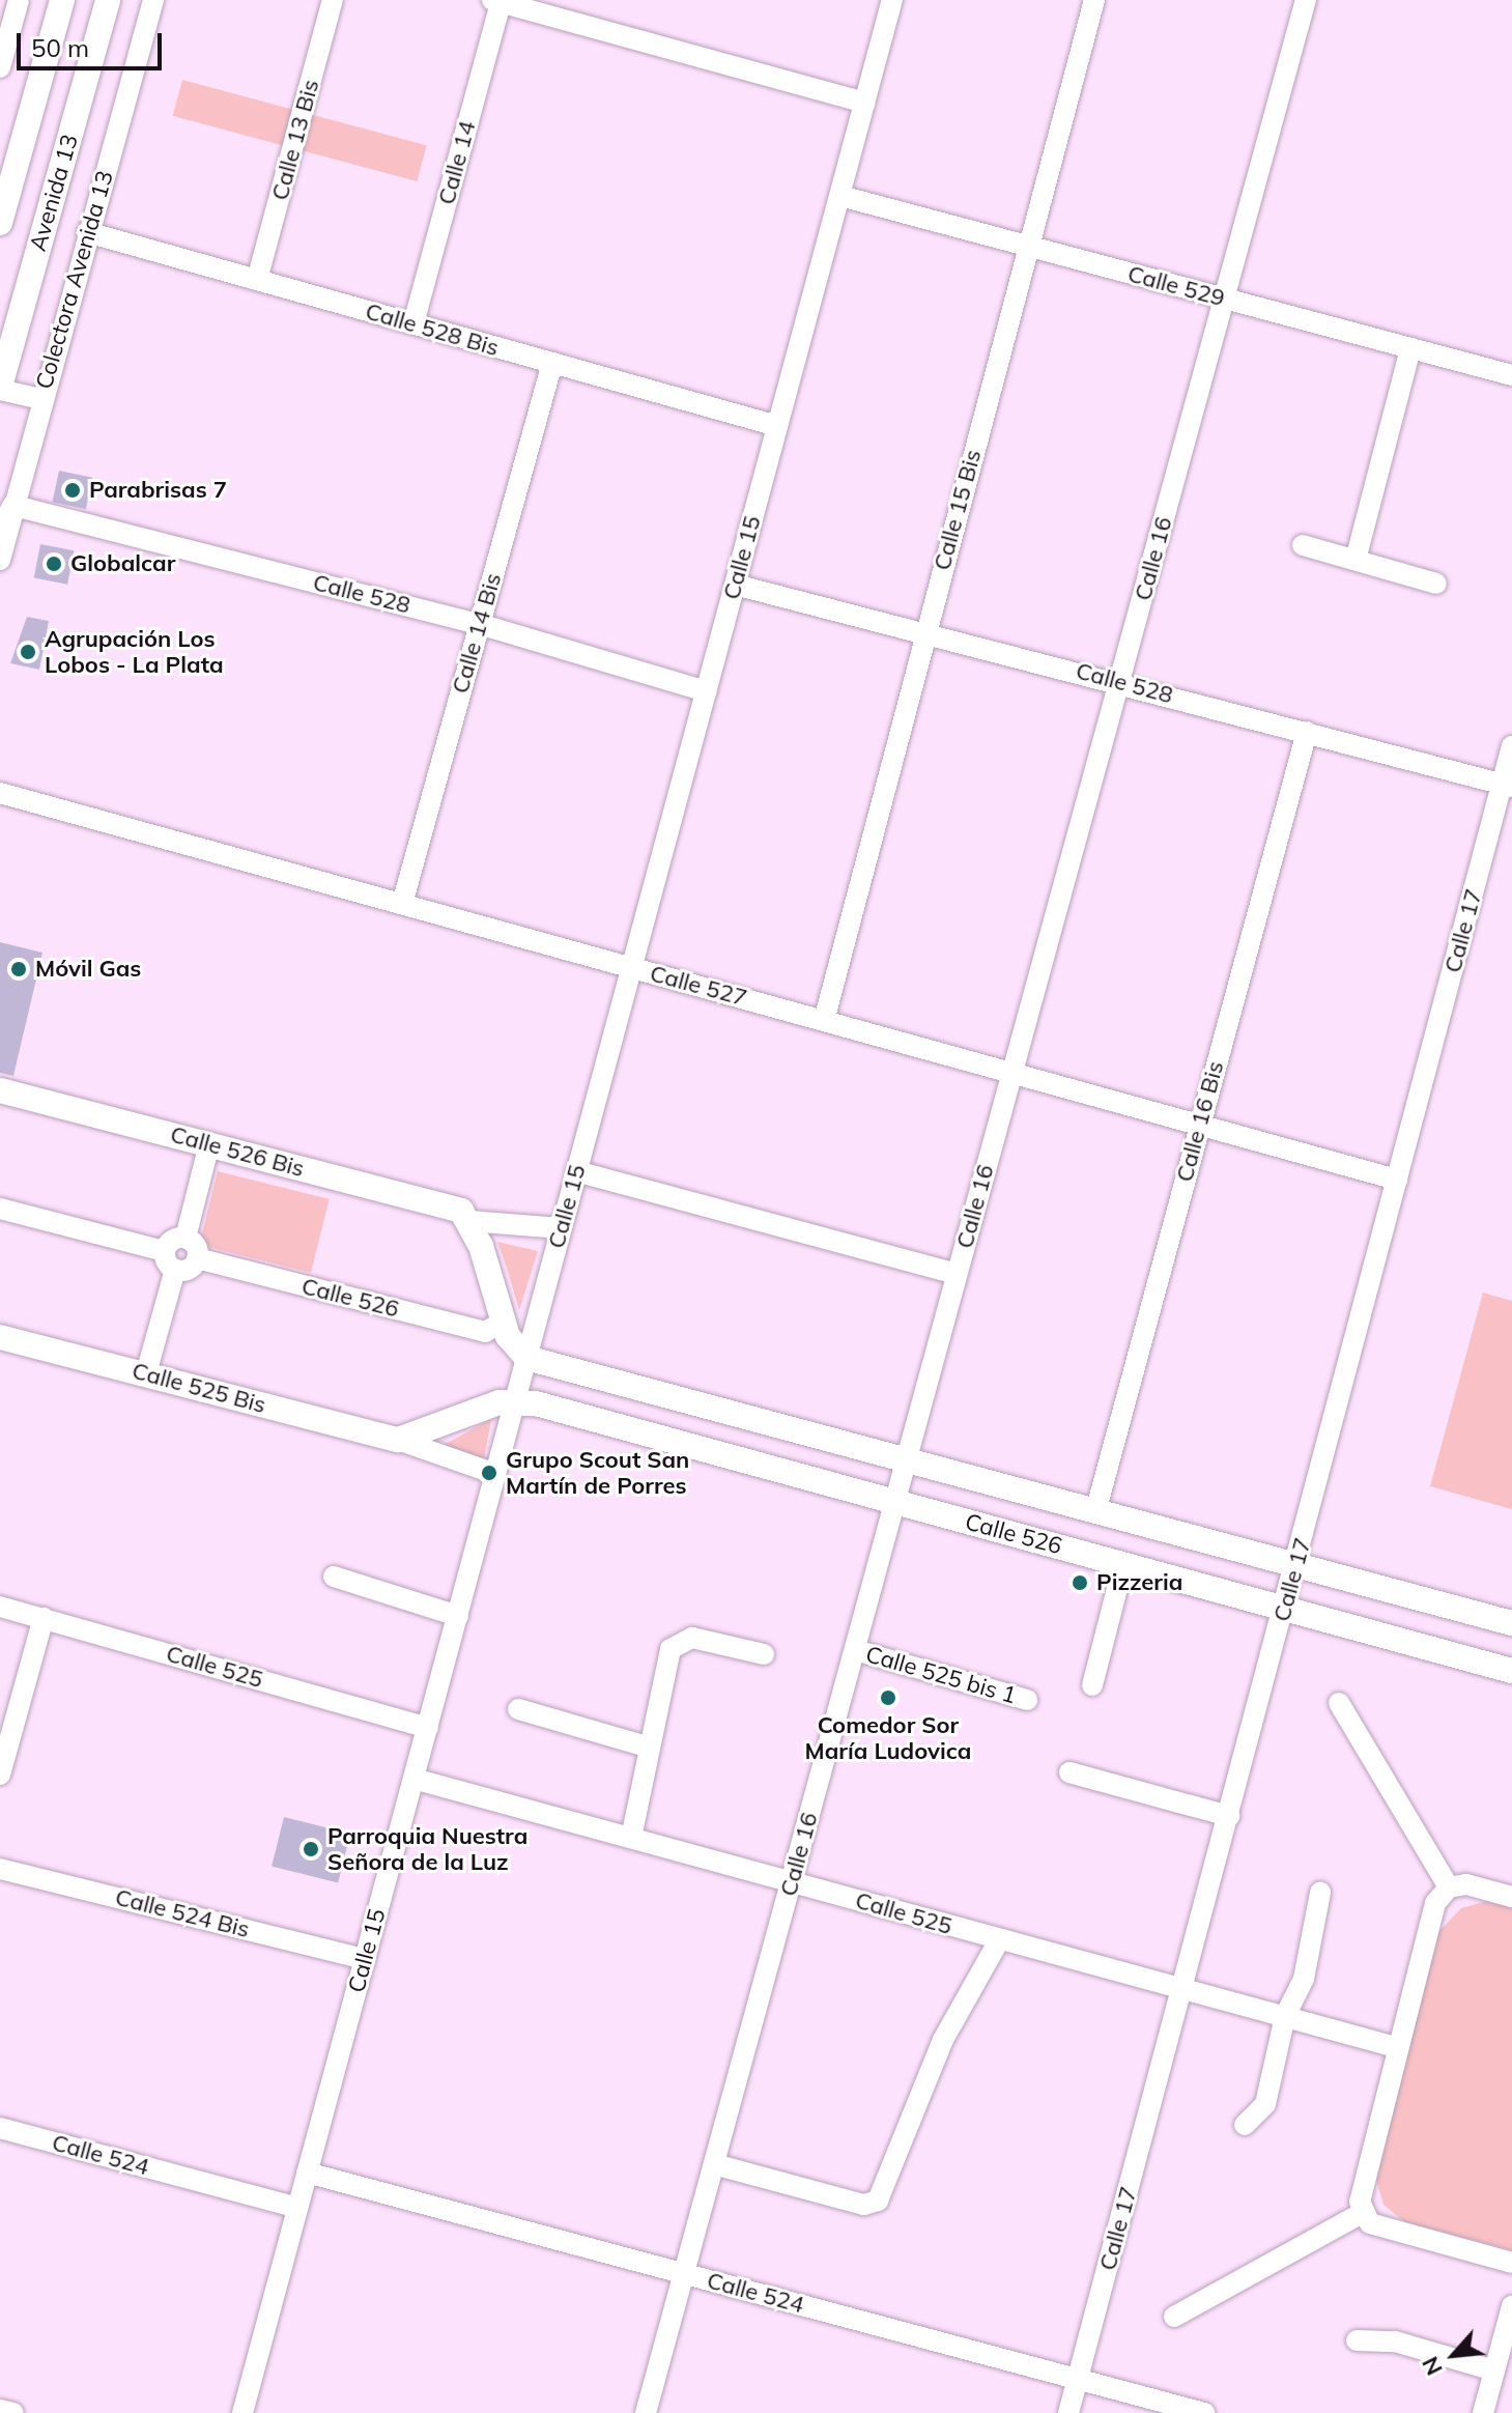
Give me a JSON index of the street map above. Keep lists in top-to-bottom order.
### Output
{
  "streets": {
    "main road": [
      "Avenida 13",
      "Calle 526 Bis",
      "Calle 526",
      "Calle 525 Bis"
    ],
    "street": [
      "Calle 13 Bis",
      "Calle 14",
      "Colectora Avenida 13",
      "Calle 529",
      "Calle 528 Bis",
      "Calle 15 Bis",
      "Calle 15",
      "Calle 16",
      "Calle 528",
      "Calle 14 Bis",
      "Calle 17",
      "Calle 527",
      "Calle 16 Bis",
      "Calle 525",
      "Calle 525 bis 1",
      "Calle 524 Bis",
      "Calle 524"
    ]
  },
  "crossings": [
    ["Calle 13 Bis", "Calle 528 Bis"],
    ["Calle 14", "Calle 528 Bis"],
    ["Colectora Avenida 13", "Calle 528 Bis"],
    ["Colectora Avenida 13", "Calle 528"],
    ["Calle 529", "Calle 15 Bis"],
    ["Calle 529", "Calle 15"],
    ["Calle 529", "Calle 16"],
    ["Calle 528 Bis", "Calle 15"],
    ["Calle 528 Bis", "Calle 14 Bis"],
    ["Calle 15 Bis", "Calle 528"],
    ["Calle 15 Bis", "Calle 527"],
    ["Calle 15", "Calle 528"],
    ["Calle 15", "Calle 527"],
    ["Calle 15", "Calle 526 Bis"],
    ["Calle 15", "Calle 526"],
    ["Calle 15", "Calle 525 Bis"],
    ["Calle 15", "Calle 525"],
    ["Calle 15", "Calle 524 Bis"],
    ["Calle 15", "Calle 524"],
    ["Calle 16", "Calle 528"],
    ["Calle 16", "Calle 527"],
    ["Calle 16", "Calle 526"],
    ["Calle 16", "Calle 525"],
    ["Calle 16", "Calle 525 bis 1"],
    ["Calle 16", "Calle 524"],
    ["Calle 528", "Calle 14 Bis"],
    ["Calle 528", "Calle 17"],
    ["Calle 528", "Calle 16 Bis"],
    ["Calle 14 Bis", "Calle 527"],
    ["Calle 17", "Calle 527"],
    ["Calle 17", "Calle 526"],
    ["Calle 17", "Calle 525"],
    ["Calle 17", "Calle 524"],
    ["Calle 527", "Calle 16 Bis"],
    ["Calle 16 Bis", "Calle 526"]
  ],
  "places": [
    "Parabrisas 7",
    "Globalcar",
    "Agrupación Los Lobos - La Plata",
    "Móvil Gas",
    "Grupo Scout San Martín de Porres",
    "Pizzeria",
    "Comedor Sor María Ludovica",
    "Parroquia Nuestra Señora de la Luz"
  ],
  "scale_bar": "50 m",
  "north": "bottom left"
}
